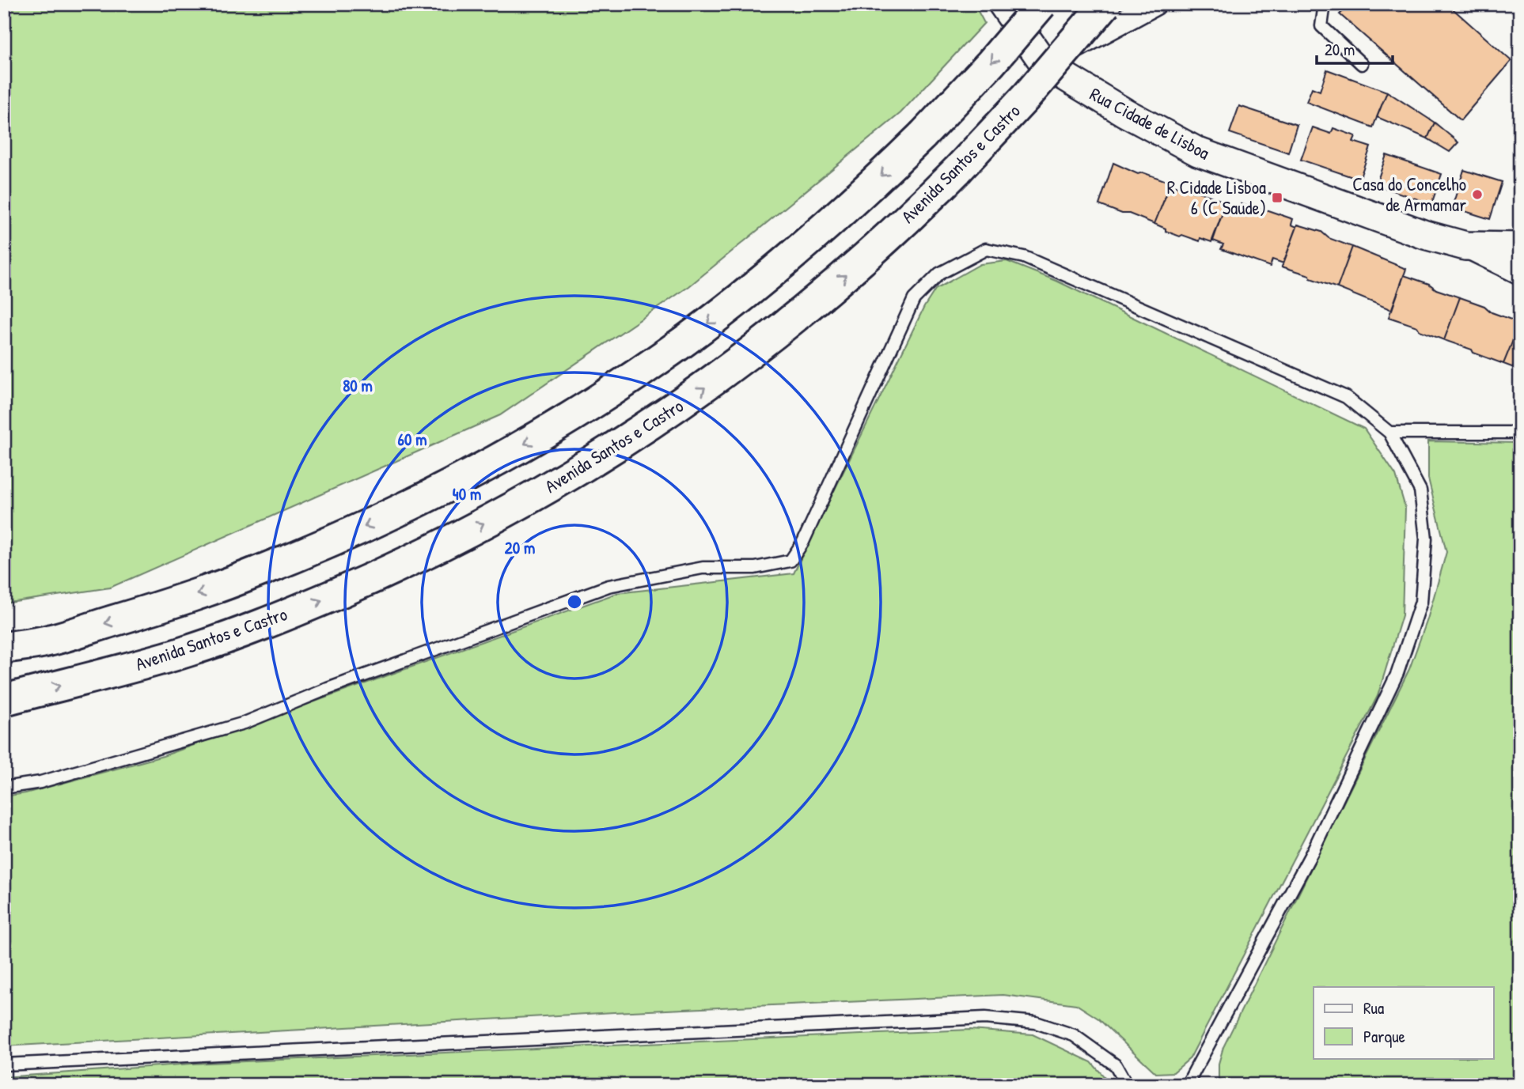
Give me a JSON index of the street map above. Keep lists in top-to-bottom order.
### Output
{
  "streets": {
    "main road": ["Avenida Santos e Castro"],
    "street": ["Rua Cidade de Lisboa"]
  },
  "places": {
    "other": ["Casa do Concelho de Armamar"],
    "transit": ["R Cidade Lisboa 6 (C Saude)"]
  },
  "legend": ["Rua", "Parque"],
  "scale_bar": "20 m",
  "rings": [
    "80 m",
    "60 m",
    "40 m",
    "20 m"
  ]
}
